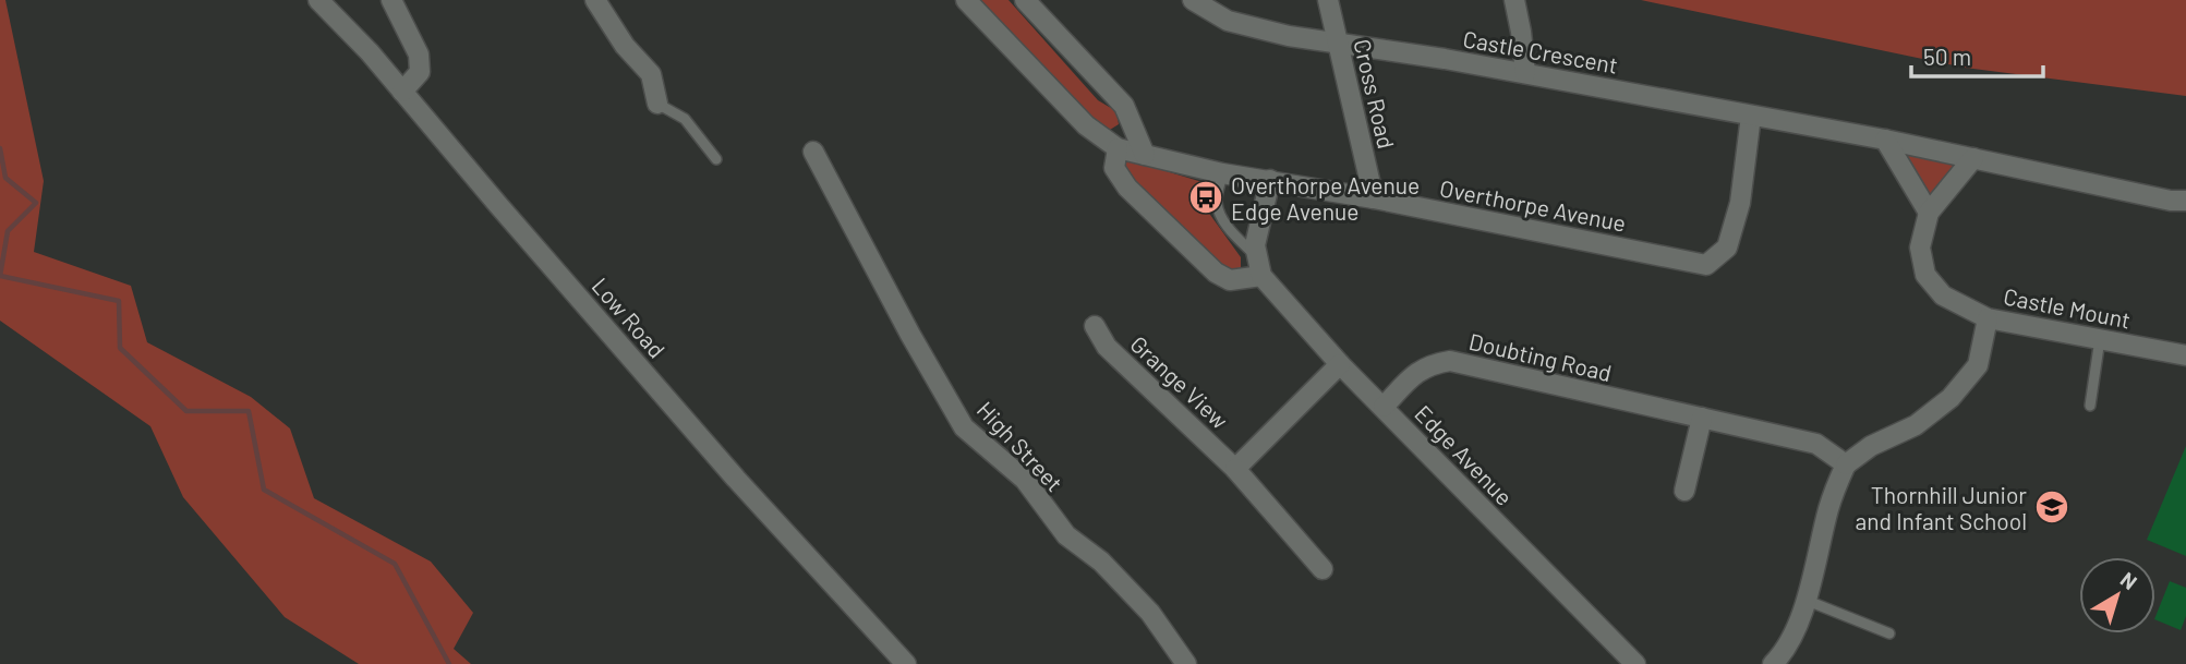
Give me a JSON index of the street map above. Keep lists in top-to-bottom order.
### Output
{
  "streets": {
    "street": [
      "Castle Crescent",
      "Cross Road",
      "Overthorpe Avenue",
      "Castle Mount",
      "Low Road",
      "Doubting Road",
      "Grange View",
      "High Street",
      "Edge Avenue"
    ]
  },
  "crossings": [
    ["Castle Crescent", "Cross Road"],
    ["Castle Crescent", "Overthorpe Avenue"],
    ["Cross Road", "Overthorpe Avenue"],
    ["Overthorpe Avenue", "Edge Avenue"],
    ["Doubting Road", "Edge Avenue"]
  ],
  "places": {
    "bus stop": ["Overthorpe Avenue Edge Avenue"],
    "school or university": ["Thornhill Junior and Infant School"]
  },
  "scale_bar": "50 m",
  "north": "top right"
}
